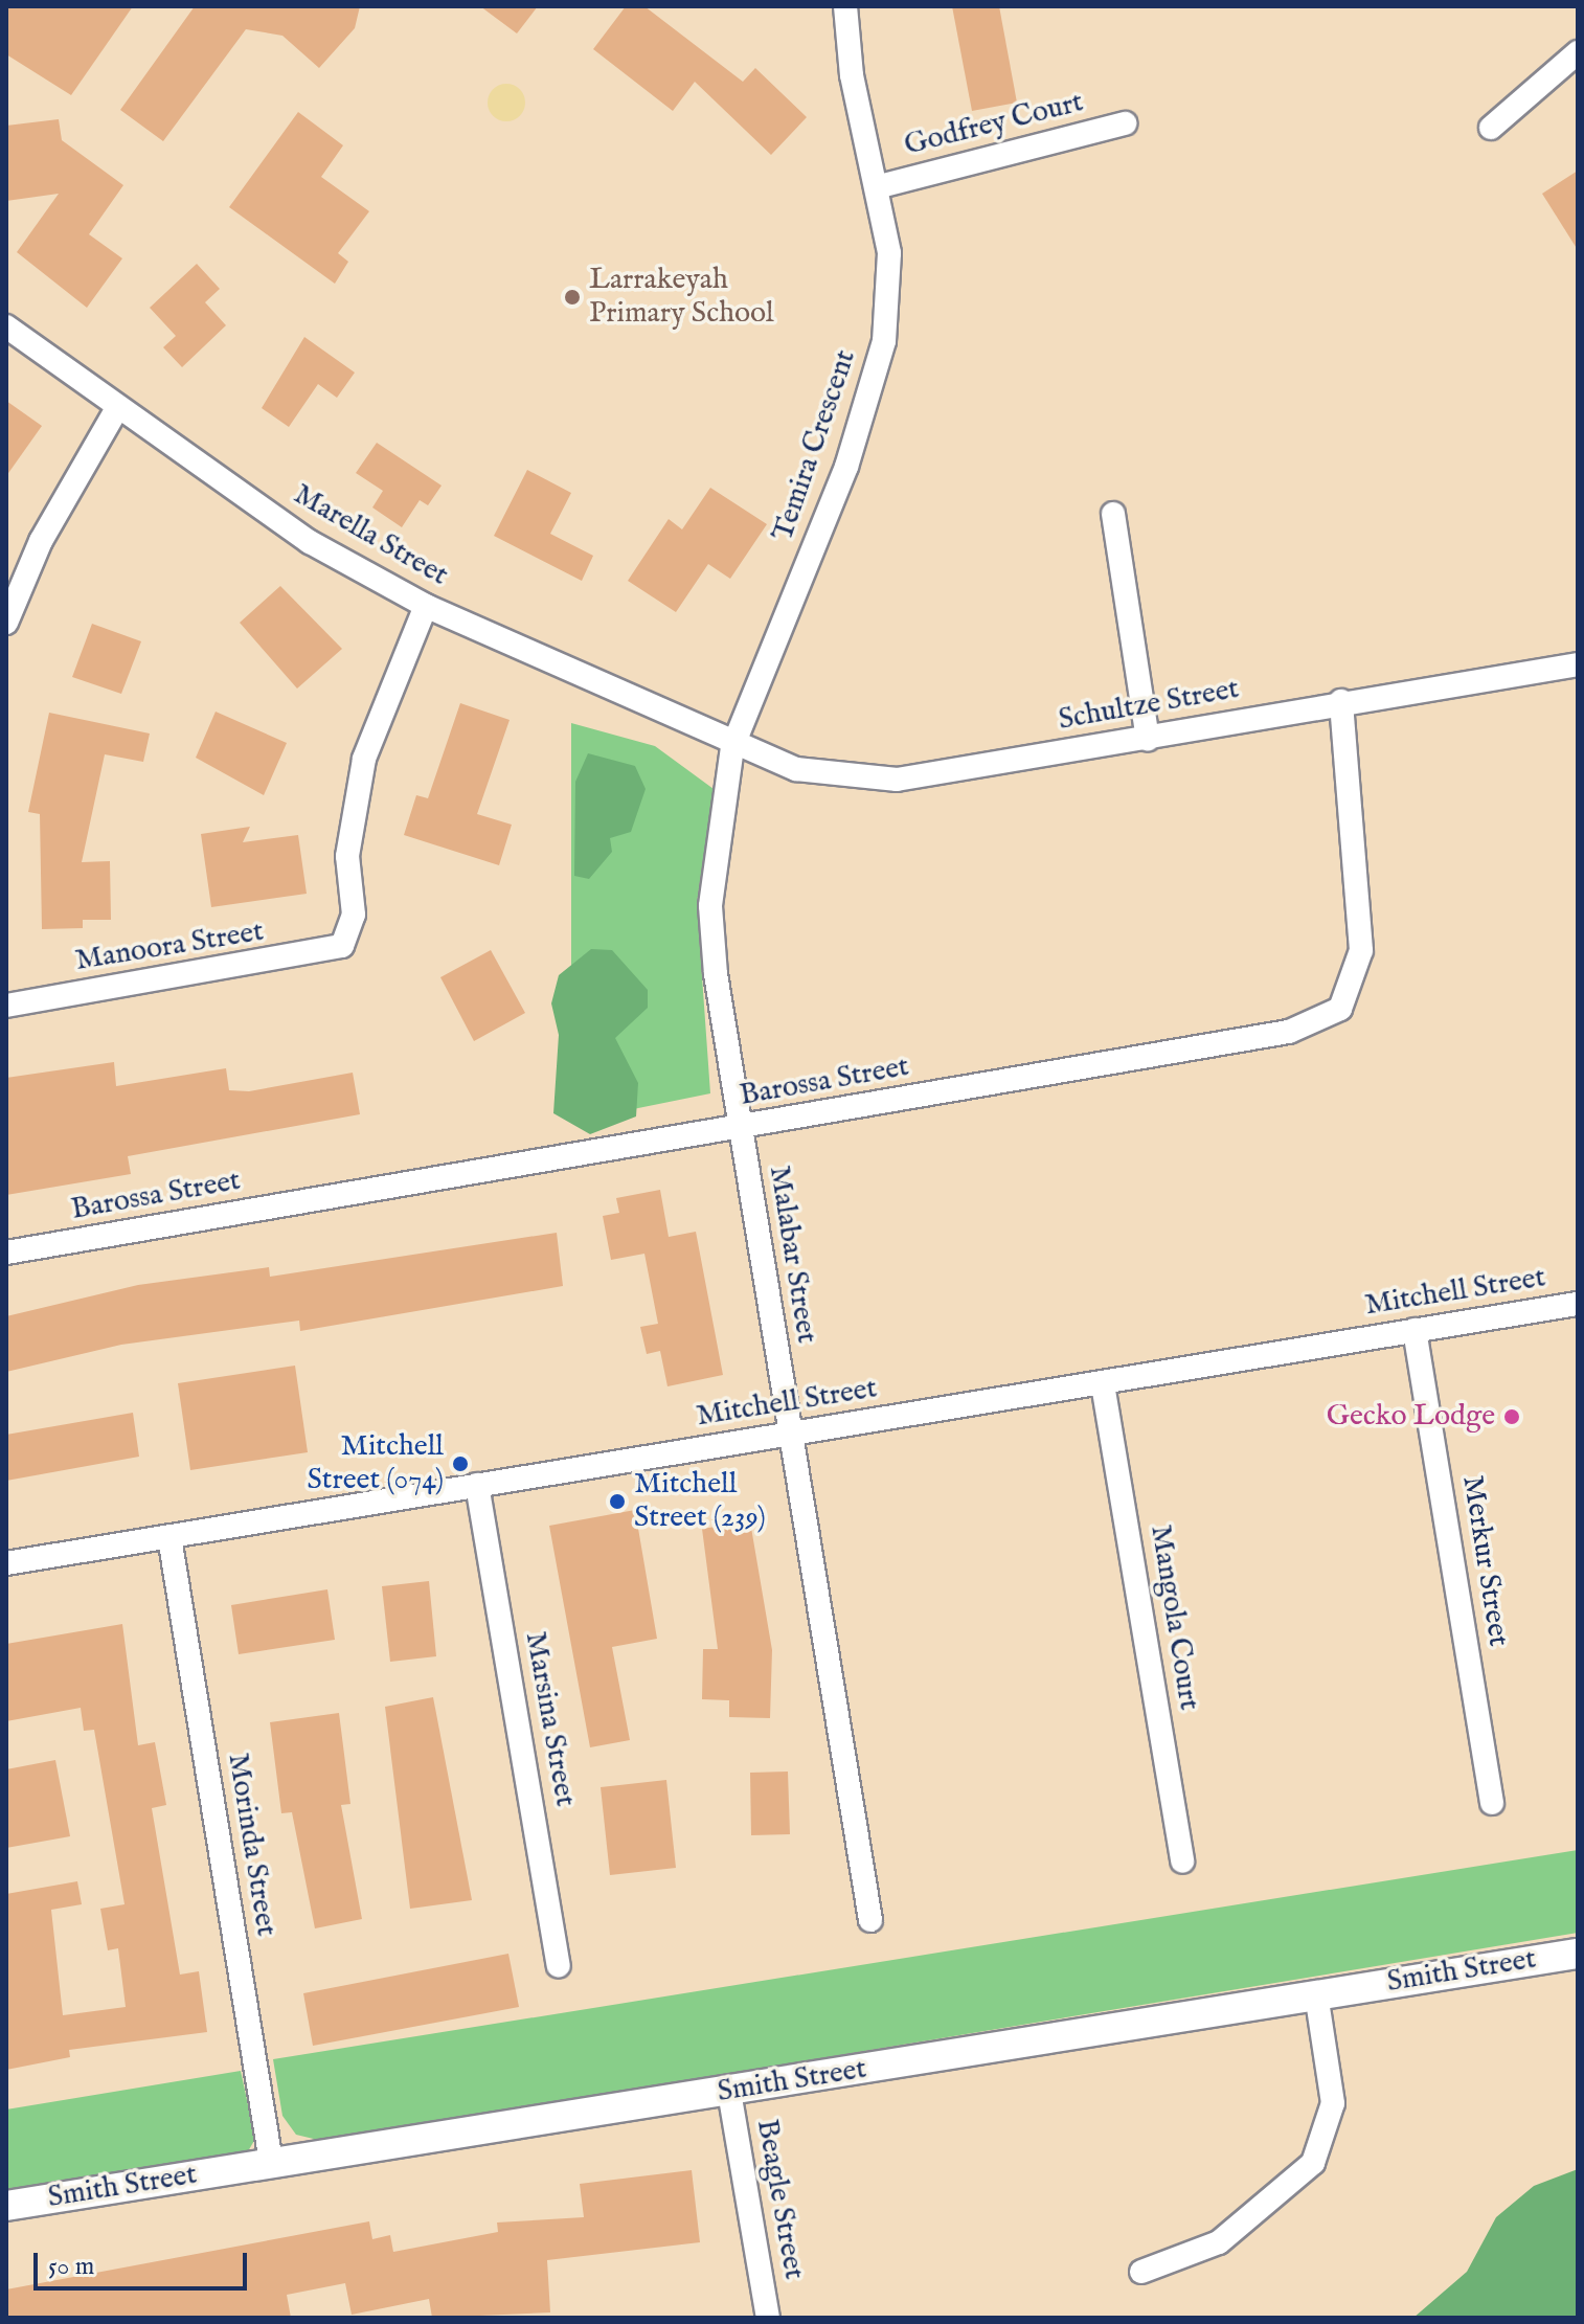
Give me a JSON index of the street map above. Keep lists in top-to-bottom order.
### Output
{
  "streets": {
    "street": [
      "Godfrey Court",
      "Temira Crescent",
      "Marella Street",
      "Schultze Street",
      "Manoora Street",
      "Barossa Street",
      "Malabar Street",
      "Mitchell Street",
      "Merkur Street",
      "Mangola Court",
      "Marsina Street",
      "Morinda Street",
      "Smith Street",
      "Beagle Street"
    ]
  },
  "crossings": [
    ["Godfrey Court", "Temira Crescent"],
    ["Temira Crescent", "Marella Street"],
    ["Temira Crescent", "Schultze Street"],
    ["Temira Crescent", "Malabar Street"],
    ["Marella Street", "Schultze Street"],
    ["Marella Street", "Manoora Street"],
    ["Marella Street", "Malabar Street"],
    ["Schultze Street", "Barossa Street"],
    ["Schultze Street", "Malabar Street"],
    ["Barossa Street", "Malabar Street"],
    ["Malabar Street", "Mitchell Street"],
    ["Mitchell Street", "Merkur Street"],
    ["Mitchell Street", "Mangola Court"],
    ["Mitchell Street", "Marsina Street"],
    ["Mitchell Street", "Morinda Street"],
    ["Morinda Street", "Smith Street"],
    ["Smith Street", "Beagle Street"]
  ],
  "places": [
    "Larrakeyah Primary School",
    "Gecko Lodge",
    "Mitchell Street (074)",
    "Mitchell Street (239)"
  ],
  "scale_bar": "50 m"
}
